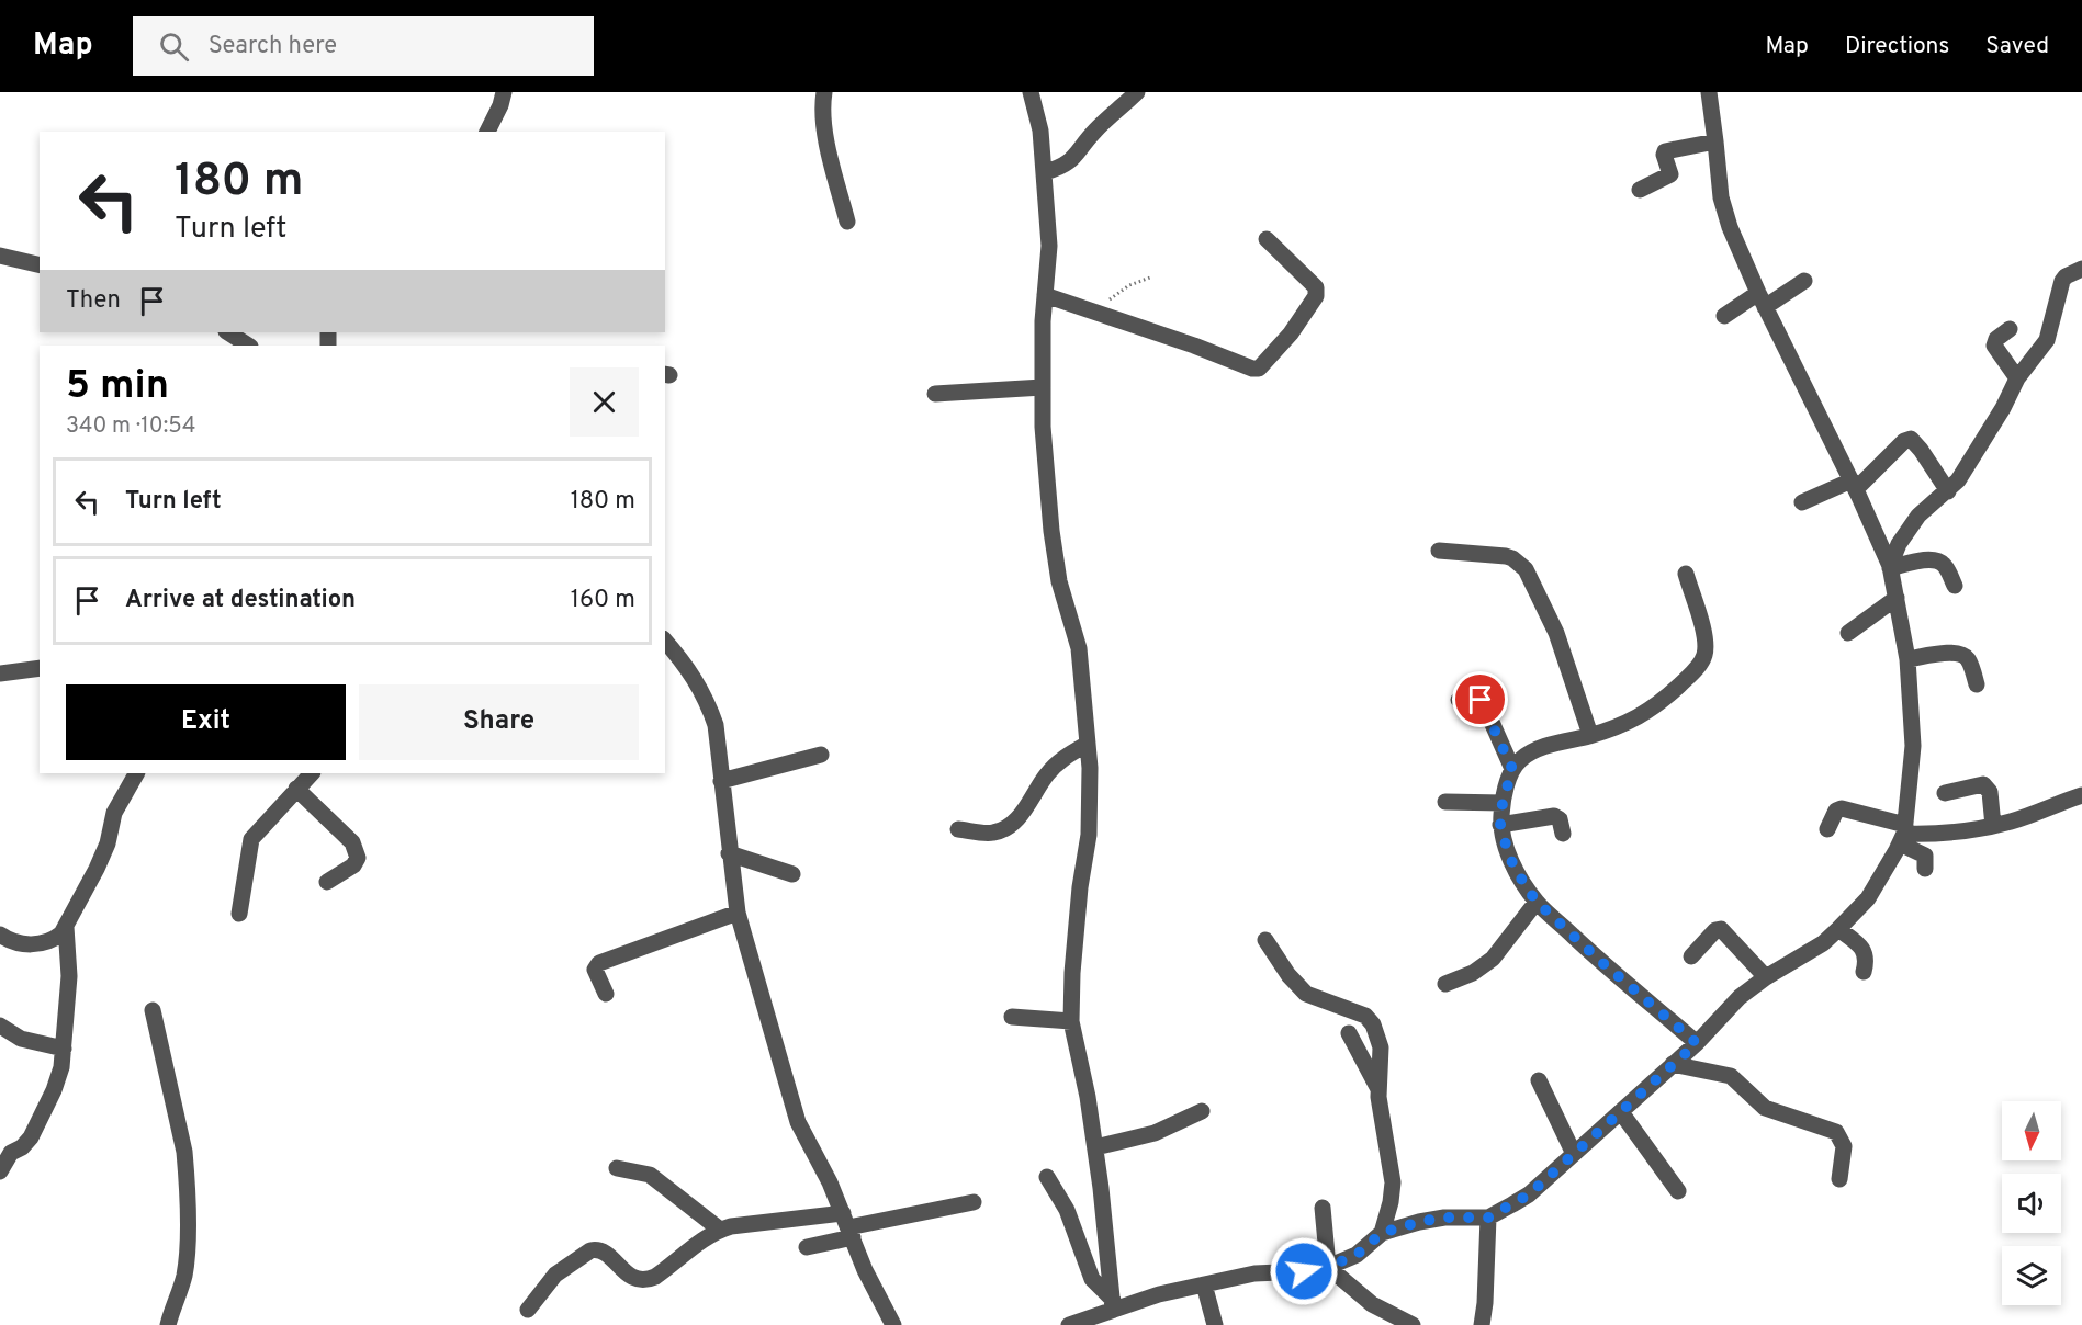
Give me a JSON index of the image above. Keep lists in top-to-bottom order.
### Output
{
  "north": "bottom",
  "page": {
    "header": "Map",
    "search": "Search here",
    "nav": ["Map", "Directions", "Saved"],
    "turn": ["180 m", "Turn left"],
    "then": "Then",
    "heading": ["5 min", "340 m · 10:54"],
    "list": [
      {
        "name": "Turn left",
        "value": "180 m"
      },
      {
        "name": "Arrive at destination",
        "value": "160 m"
      }
    ],
    "buttons": ["Exit", "Share"]
  }
}
